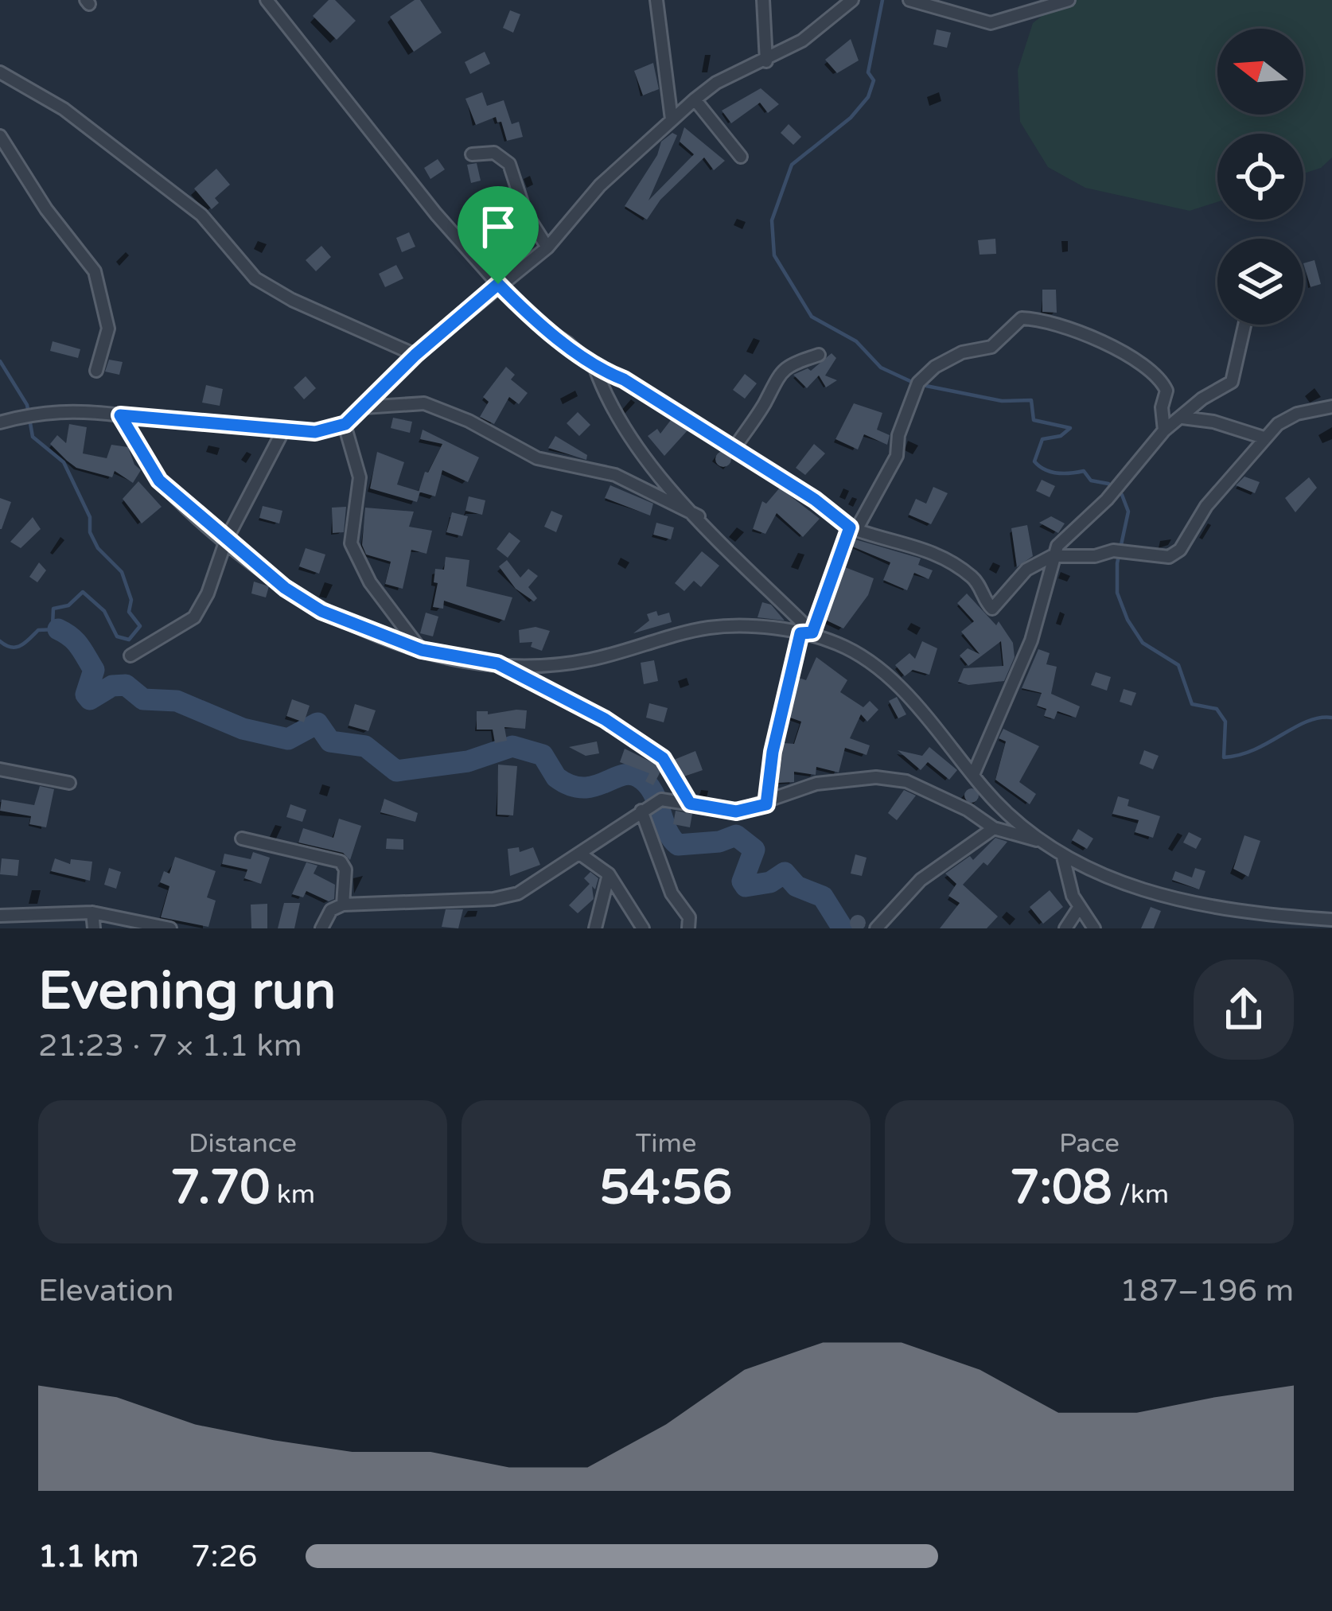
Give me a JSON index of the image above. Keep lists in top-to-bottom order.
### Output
{
  "north": "left",
  "page": {
    "heading": ["Evening run", "21:23 · 7 × 1.1 km"],
    "stats": [
      ["Distance", "7.70 km"],
      ["Time", "54:56"],
      ["Pace", "7:08 /km"]
    ],
    "chart": ["Elevation", "187–196 m"],
    "list": [
      {
        "name": "1.1 km",
        "note": "7:26"
      }
    ]
  }
}
